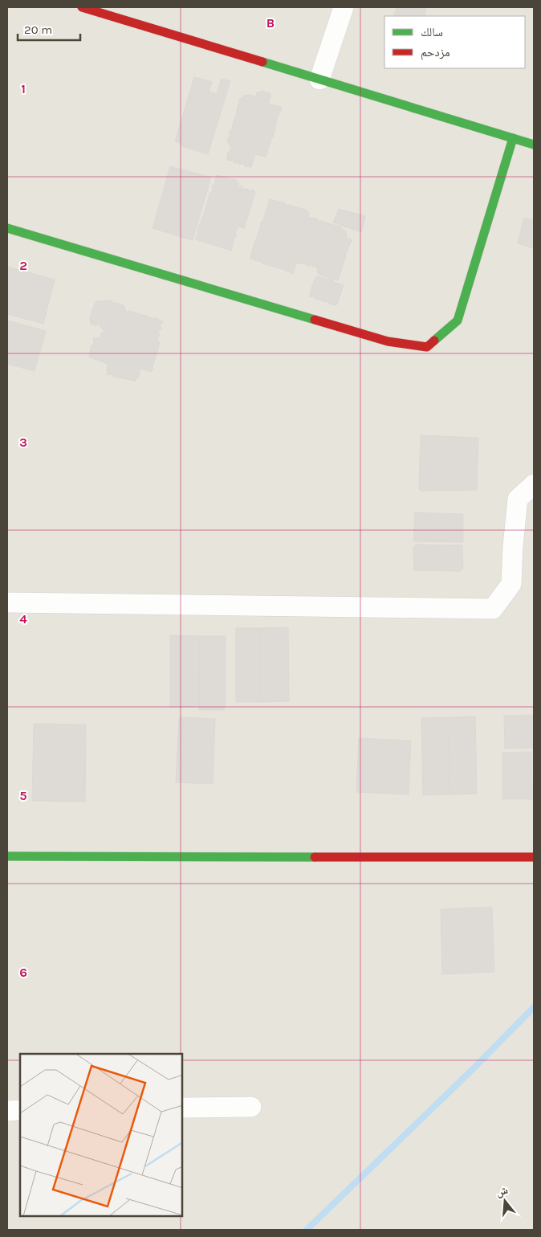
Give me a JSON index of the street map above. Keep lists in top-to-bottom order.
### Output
{
  "legend": ["سالك", "مزدحم"],
  "scale_bar": "20 m",
  "north": "top",
  "grid": {
    "columns": ["B"],
    "rows": [
      "1",
      "2",
      "3",
      "4",
      "5",
      "6"
    ]
  }
}
